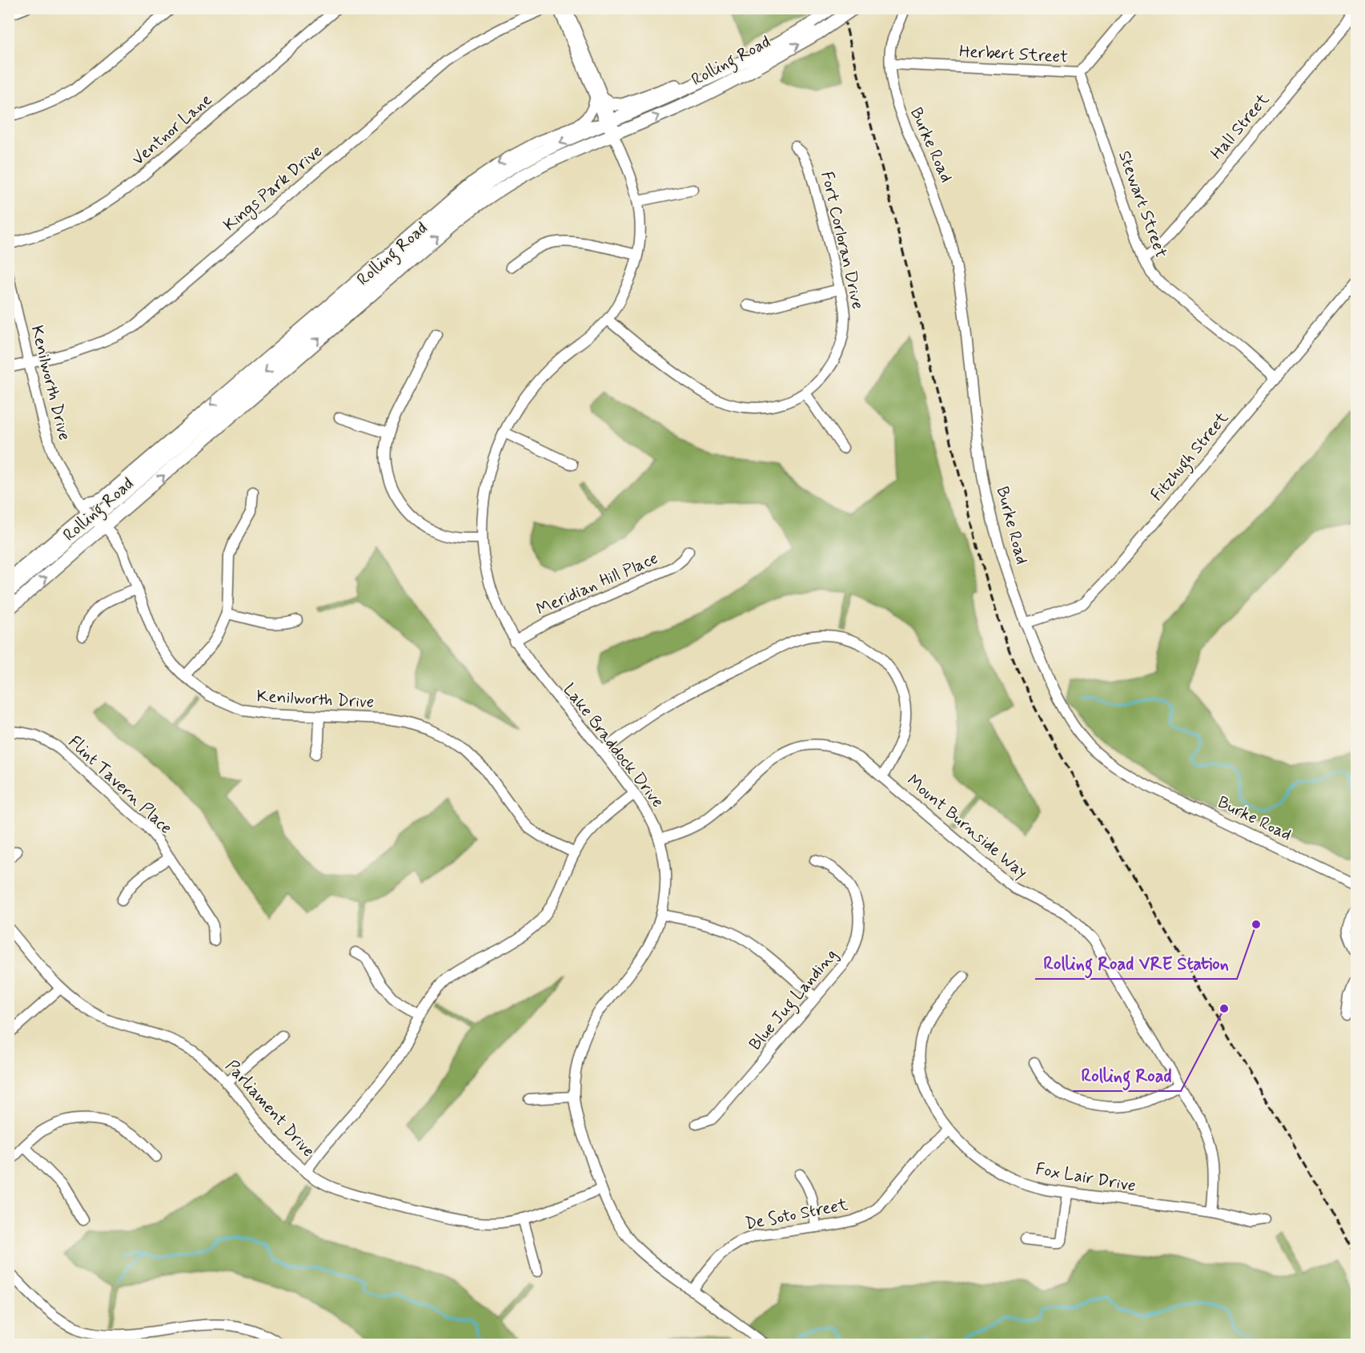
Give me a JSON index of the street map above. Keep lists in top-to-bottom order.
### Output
{
  "streets": {
    "main road": ["Rolling Road"],
    "street": [
      "Herbert Street",
      "Hall Street",
      "Ventnor Lane",
      "Burke Road",
      "Kings Park Drive",
      "Stewart Street",
      "Fort Corloran Drive",
      "Kenilworth Drive",
      "Fitzhugh Street",
      "Meridian Hill Place",
      "Lake Braddock Drive",
      "Flint Tavern Place",
      "Mount Burnside Way",
      "Blue Jug Landing",
      "Parliament Drive",
      "Fox Lair Drive",
      "De Soto Street"
    ]
  },
  "crossings": [
    ["Herbert Street", "Burke Road"],
    ["Herbert Street", "Stewart Street"],
    ["Rolling Road", "Kenilworth Drive"],
    ["Rolling Road", "Lake Braddock Drive"],
    ["Hall Street", "Stewart Street"],
    ["Burke Road", "Fitzhugh Street"],
    ["Kings Park Drive", "Kenilworth Drive"],
    ["Stewart Street", "Fitzhugh Street"],
    ["Fort Corloran Drive", "Lake Braddock Drive"],
    ["Meridian Hill Place", "Lake Braddock Drive"],
    ["Lake Braddock Drive", "Mount Burnside Way"],
    ["Lake Braddock Drive", "Parliament Drive"],
    ["Lake Braddock Drive", "De Soto Street"],
    ["Mount Burnside Way", "Fox Lair Drive"],
    ["Fox Lair Drive", "De Soto Street"]
  ],
  "places": ["Rolling Road VRE Station", "Rolling Road"]
}
